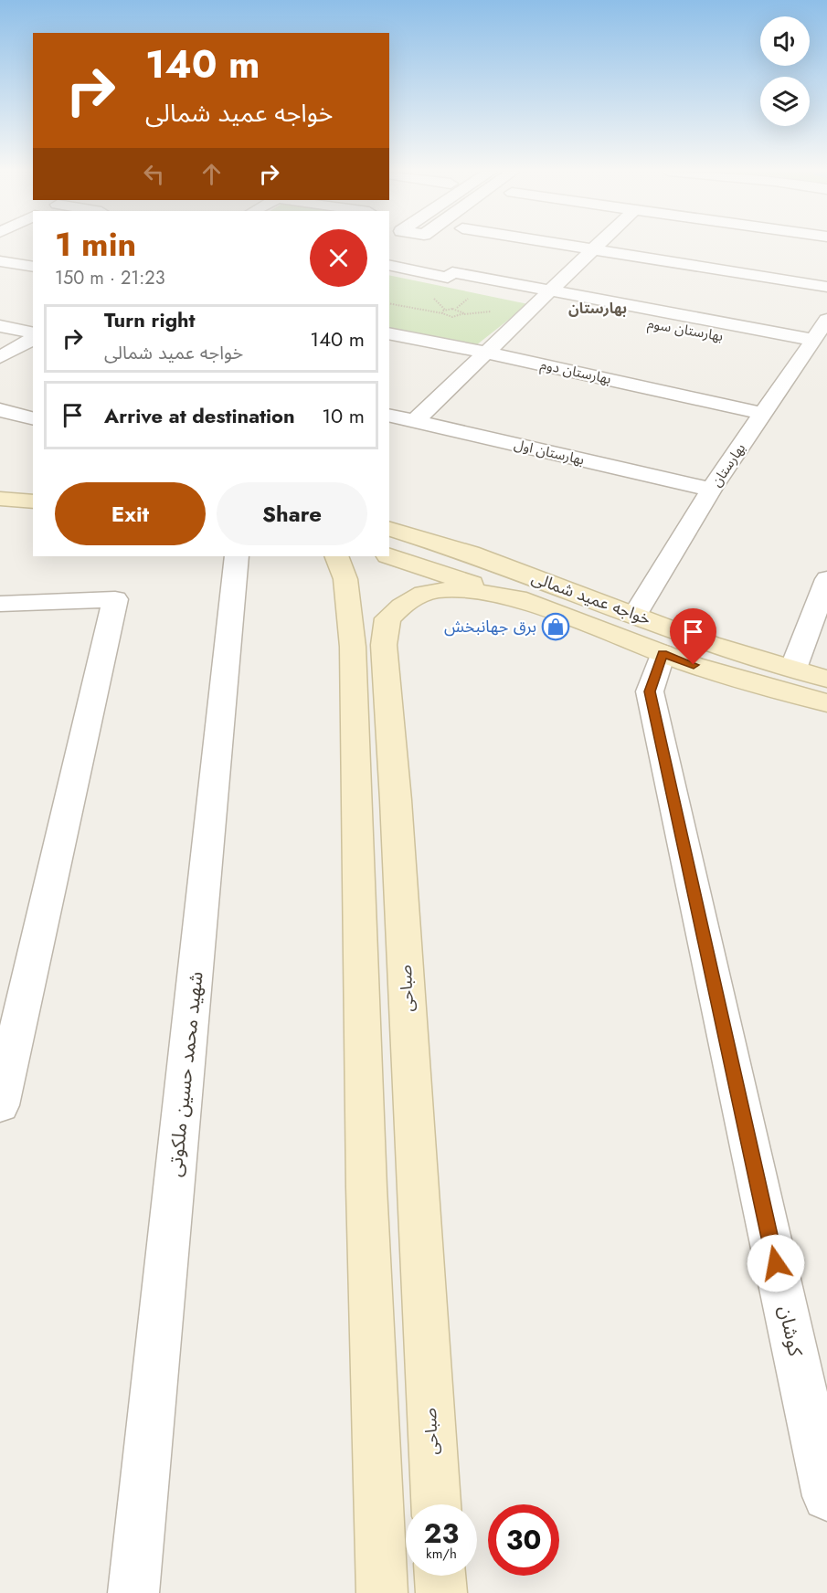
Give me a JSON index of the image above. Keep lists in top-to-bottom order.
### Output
{
  "streets": {
    "street": [
      "بهارستان سوم",
      "بهارستان دوم",
      "بهارستان اول",
      "بهارستان",
      "خواجه عمید شمالی",
      "صباحی",
      "شهید محمد حسین ملکوتی",
      "کوشان"
    ]
  },
  "crossings": [
    ["بهارستان سوم", "بهارستان"],
    ["بهارستان دوم", "بهارستان"],
    ["بهارستان اول", "بهارستان"],
    ["بهارستان", "خواجه عمید شمالی"],
    ["خواجه عمید شمالی", "صباحی"],
    ["خواجه عمید شمالی", "کوشان"]
  ],
  "districts": ["بهارستان"],
  "places": {
    "shop": ["برق جهانبخش"]
  },
  "page": {
    "turn": ["140 m", "خواجه عمید شمالی"],
    "heading": ["1 min", "150 m · 21:23"],
    "list": [
      {
        "name": "Turn right",
        "note": "خواجه عمید شمالی",
        "value": "140 m"
      },
      {
        "name": "Arrive at destination",
        "value": "10 m"
      }
    ],
    "buttons": ["Exit", "Share"],
    "speed": "23 km/h",
    "limit": "30"
  }
}
